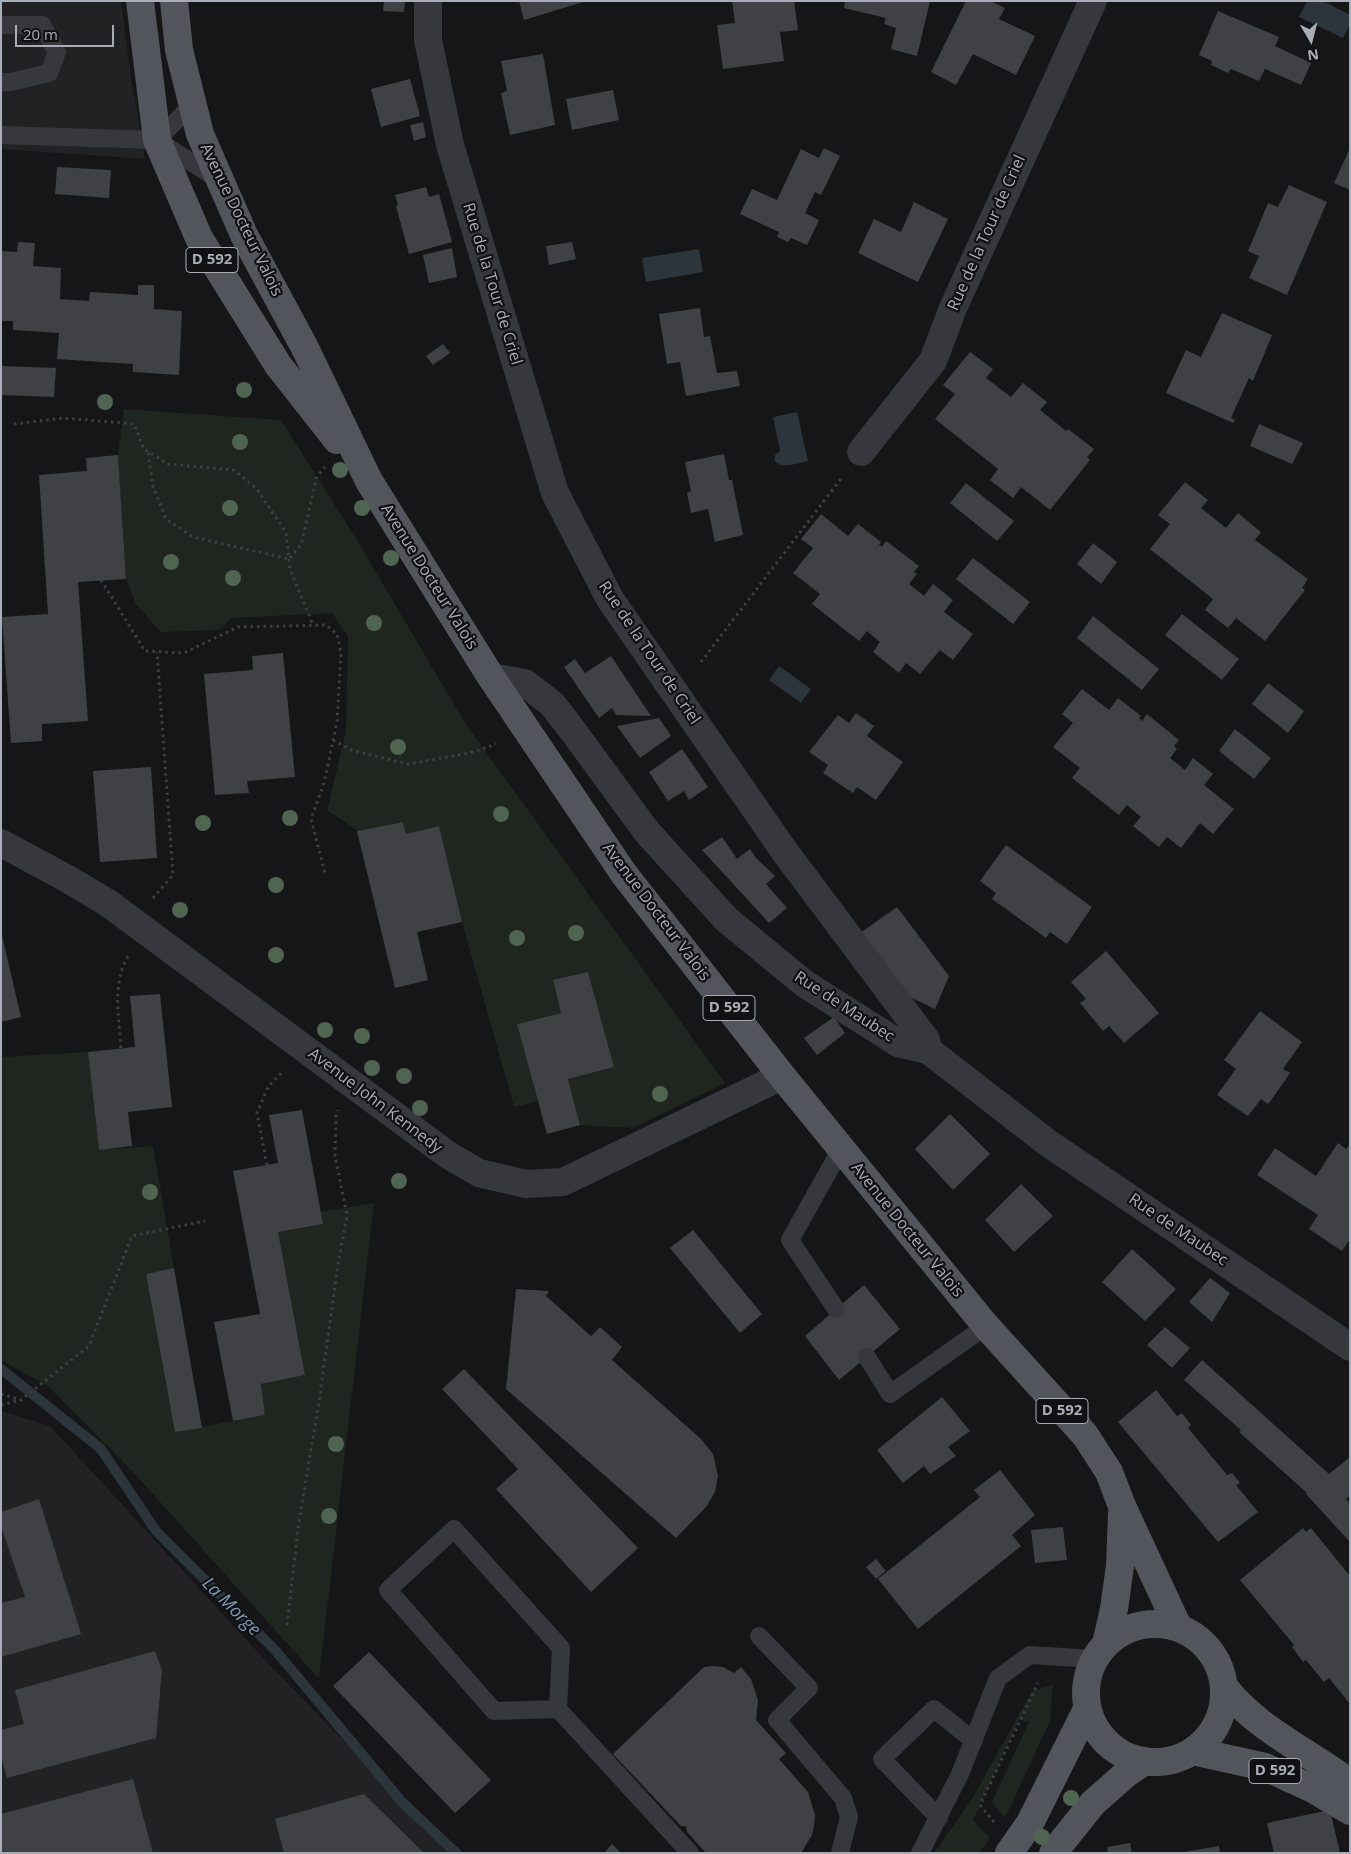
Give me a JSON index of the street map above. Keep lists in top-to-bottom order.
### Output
{
  "streets": {
    "main road": ["Avenue Docteur Valois", "D 592"],
    "street": ["Rue de la Tour de Criel", "Rue de Maubec", "Avenue John Kennedy"]
  },
  "crossings": [
    ["Avenue Docteur Valois", "D 592"],
    ["Avenue Docteur Valois", "Rue de Maubec"],
    ["Avenue Docteur Valois", "Avenue John Kennedy"],
    ["Rue de la Tour de Criel", "Rue de Maubec"]
  ],
  "water": ["La Morge"],
  "scale_bar": "20 m",
  "north": "bottom"
}
